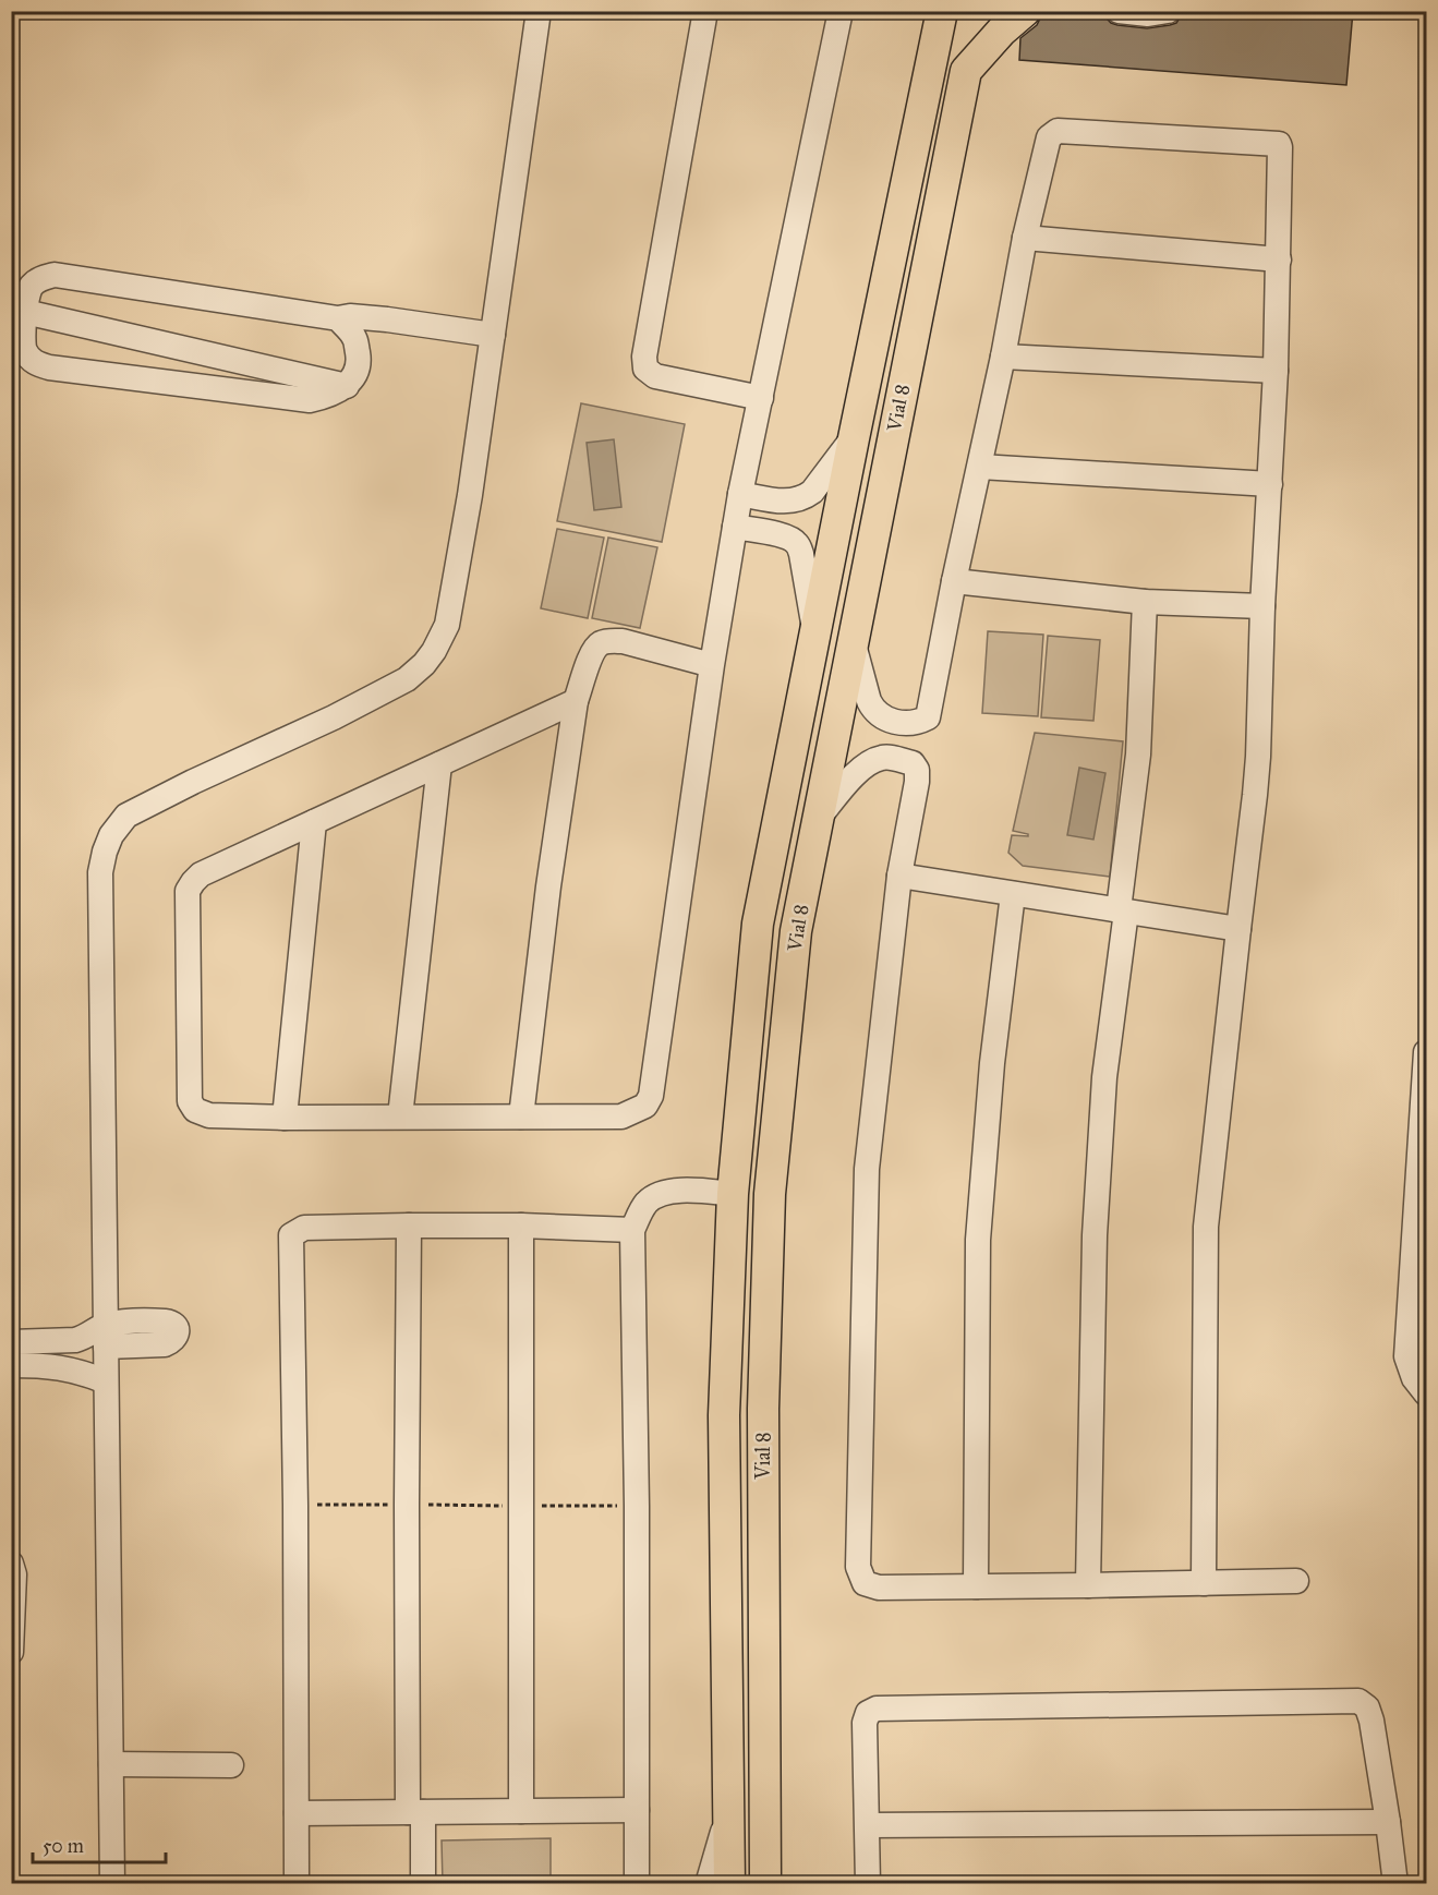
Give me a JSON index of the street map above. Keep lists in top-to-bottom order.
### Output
{
  "streets": {
    "main road": ["Vial 8"]
  },
  "scale_bar": "50 m"
}
